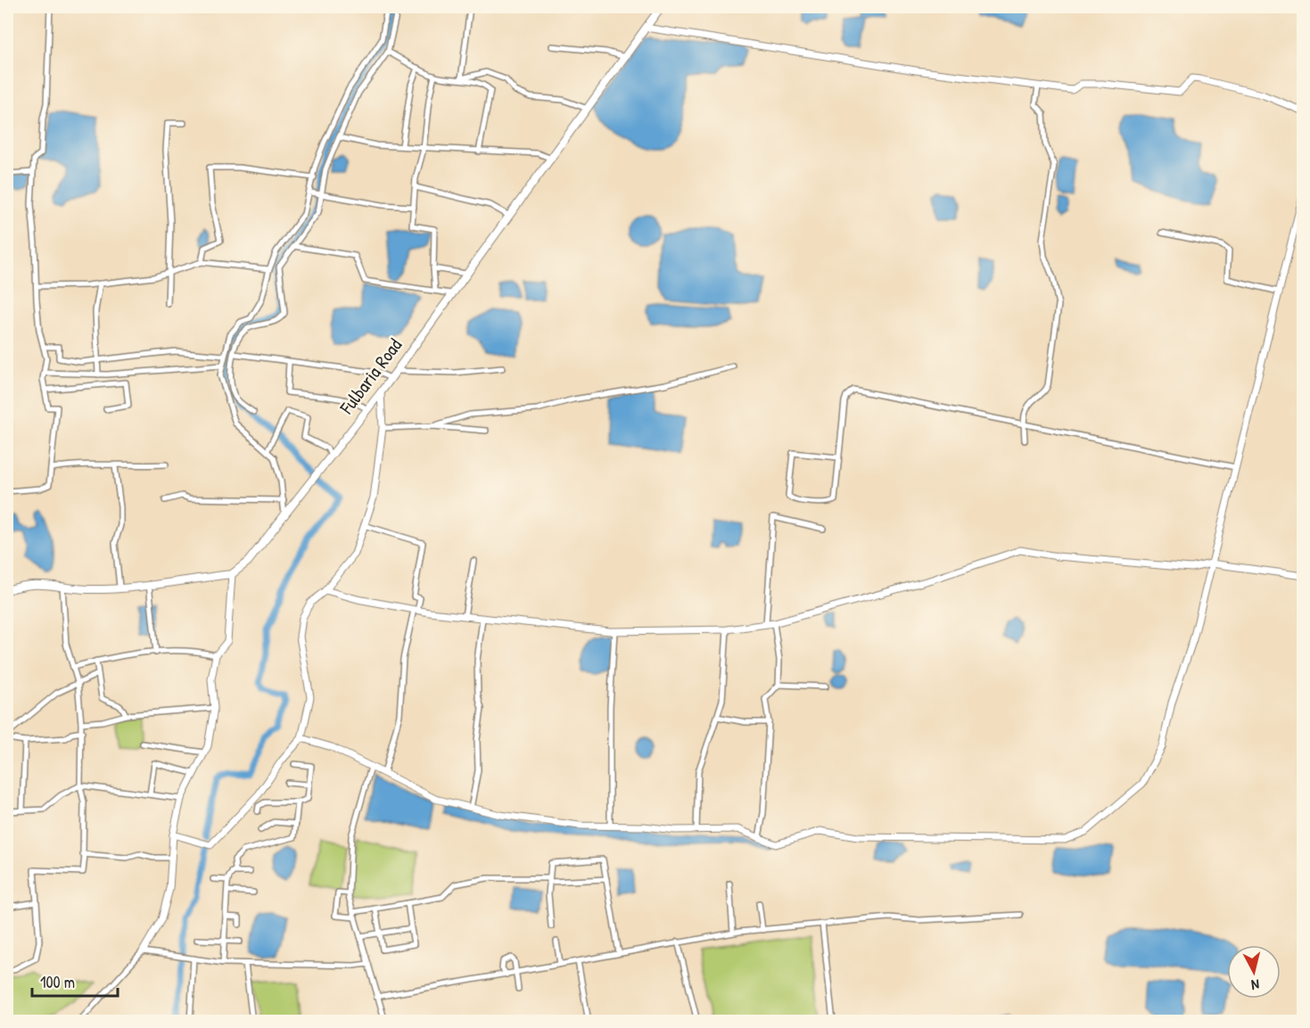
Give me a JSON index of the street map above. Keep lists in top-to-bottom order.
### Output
{
  "streets": {
    "main road": ["Fulbaria Road"]
  },
  "scale_bar": "100 m",
  "north": "bottom"
}
